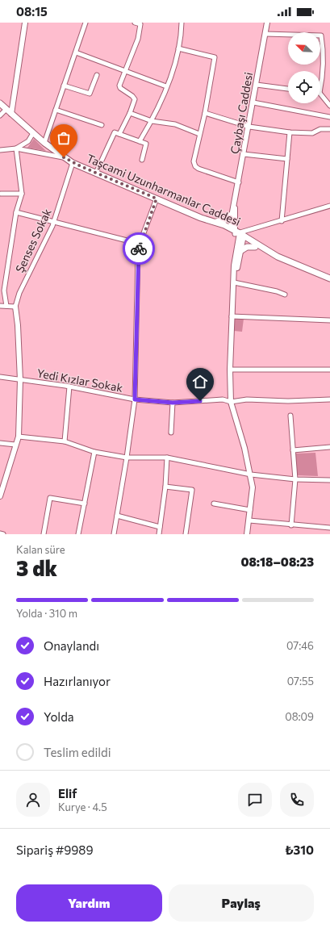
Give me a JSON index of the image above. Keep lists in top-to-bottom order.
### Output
{
  "streets": {
    "main road": ["Taşcami Uzunharmanlar Caddesi"],
    "street": ["Çaybaşı Caddesi", "Şenses Sokak", "Yedi Kızlar Sokak"]
  },
  "crossings": [
    ["Çaybaşı Caddesi", "Taşcami Uzunharmanlar Caddesi"],
    ["Taşcami Uzunharmanlar Caddesi", "Şenses Sokak"]
  ],
  "north": "top left",
  "page": {
    "status": "08:15",
    "heading": ["3 dk", "Kalan süre", "08:18–08:23"],
    "panel": [
      "Elif",
      "Kurye · 4.5",
      "Sipariş #9989",
      "₺310"
    ],
    "bar": "Yolda · 310 m",
    "list": [
      ["Onaylandı", "07:46"],
      ["Hazırlanıyor", "07:55"],
      ["Yolda", "08:09"],
      "Teslim edildi"
    ],
    "buttons": ["Yardım", "Paylaş"]
  }
}
